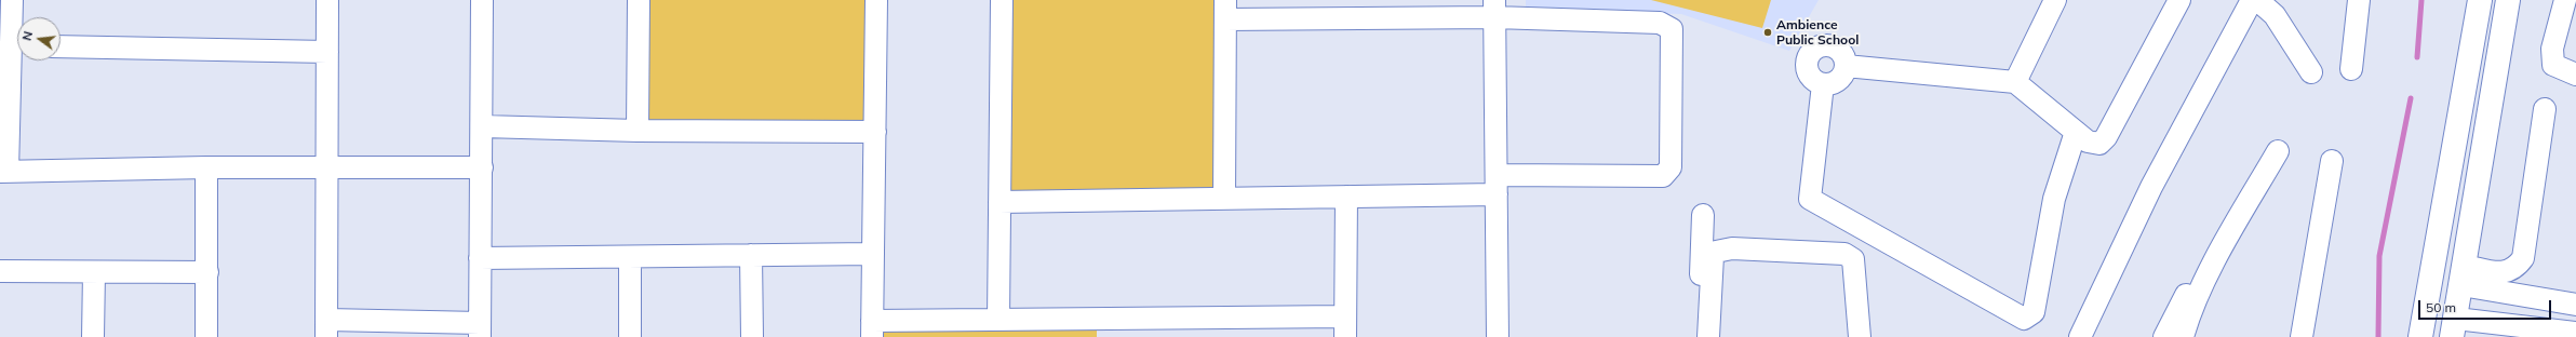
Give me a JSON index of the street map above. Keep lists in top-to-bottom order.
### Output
{
  "places": ["Ambience Public School"],
  "scale_bar": "50 m",
  "north": "left"
}
